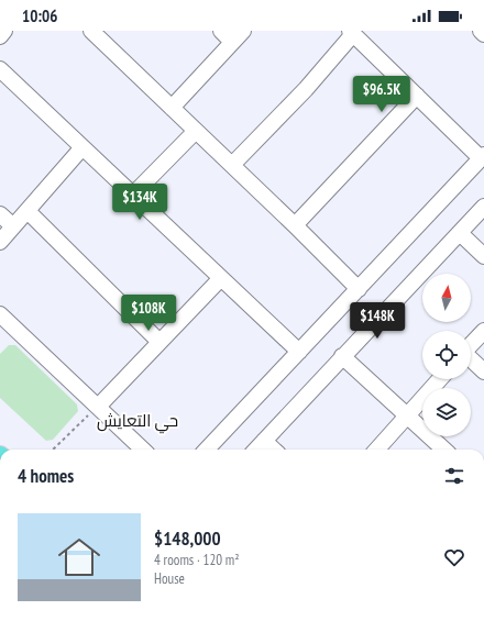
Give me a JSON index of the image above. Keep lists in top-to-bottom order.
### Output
{
  "districts": ["حي التعايش"],
  "north": "top",
  "page": {
    "status": "10:06",
    "price": [
      "$96.5K",
      "$134K",
      "$108K",
      "$148K"
    ],
    "heading": "4 homes",
    "list": [
      {
        "name": "$148,000",
        "note": "4 rooms · 120 m² · House"
      }
    ]
  }
}
